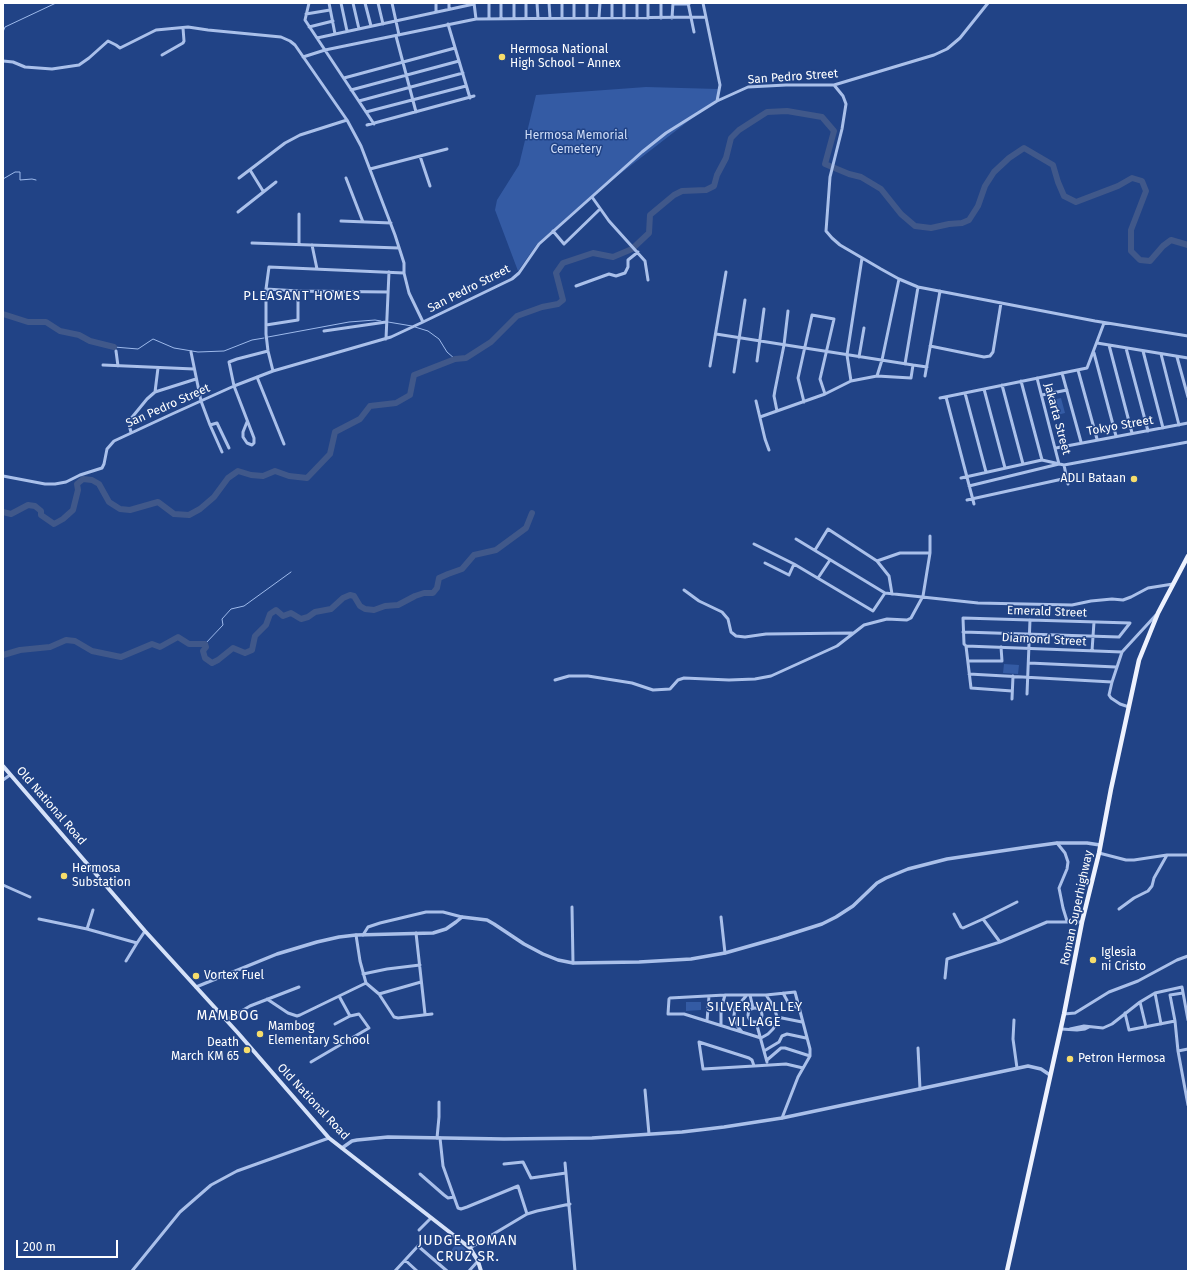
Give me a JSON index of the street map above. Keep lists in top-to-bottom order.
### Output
{
  "streets": {
    "main road": ["Old National Road", "Roman Superhighway"],
    "street": [
      "San Pedro Street",
      "Jakarta Street",
      "Tokyo Street",
      "Emerald Street",
      "Diamond Street"
    ]
  },
  "crossings": [
    ["Jakarta Street", "Tokyo Street"]
  ],
  "districts": [
    "PLEASANT HOMES",
    "SILVER VALLEY VILLAGE",
    "MAMBOG",
    "JUDGE ROMAN CRUZ SR."
  ],
  "parks": ["Hermosa Memorial Cemetery"],
  "places": [
    "Hermosa National High School – Annex",
    "ADLI Bataan",
    "Hermosa Substation",
    "Iglesia ni Cristo",
    "Vortex Fuel",
    "Mambog Elementary School",
    "Death March KM 65",
    "Petron Hermosa"
  ],
  "scale_bar": "200 m"
}
